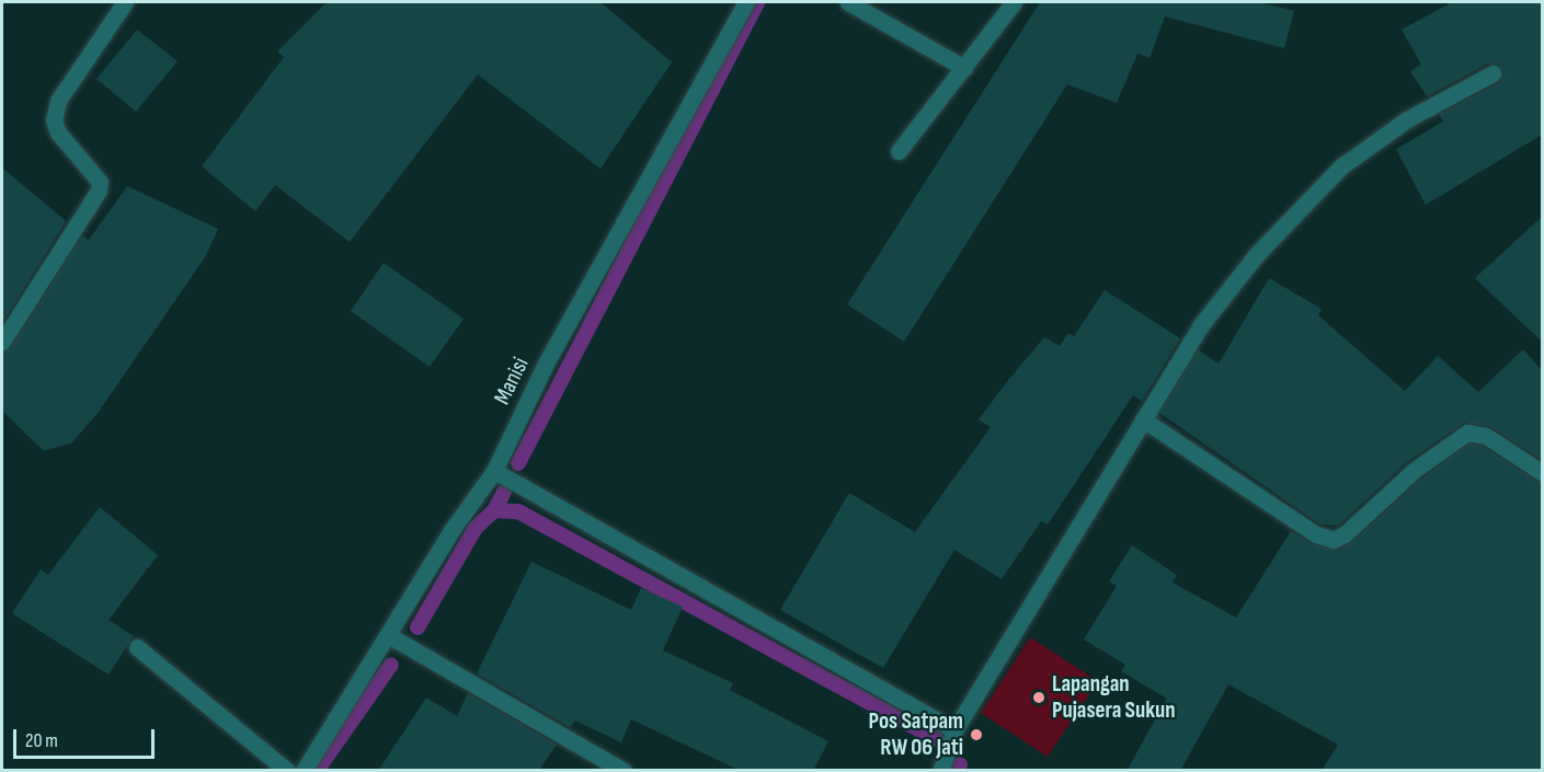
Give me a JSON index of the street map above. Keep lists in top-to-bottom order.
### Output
{
  "streets": {
    "street": ["Manisi"]
  },
  "places": ["Lapangan Pujasera Sukun", "Pos Satpam RW 06 Jati"],
  "scale_bar": "20 m"
}
